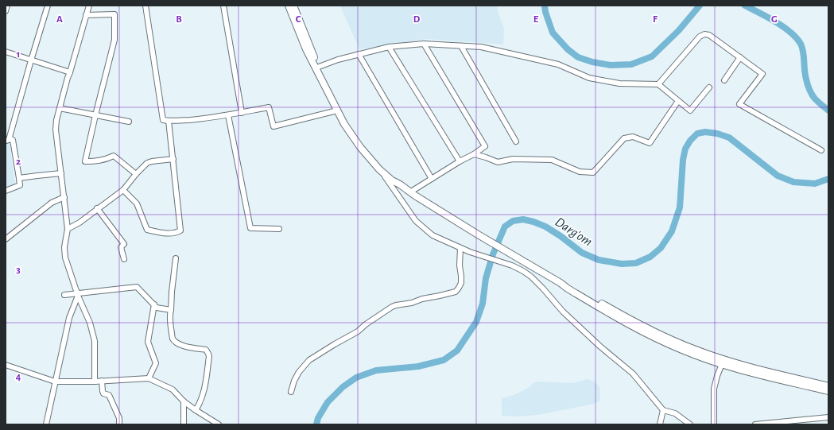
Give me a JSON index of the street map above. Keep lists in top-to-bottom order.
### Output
{
  "water": ["Darg'om"],
  "grid": {
    "columns": [
      "A",
      "B",
      "C",
      "D",
      "E",
      "F",
      "G"
    ],
    "rows": [
      "1",
      "2",
      "3",
      "4"
    ]
  }
}
